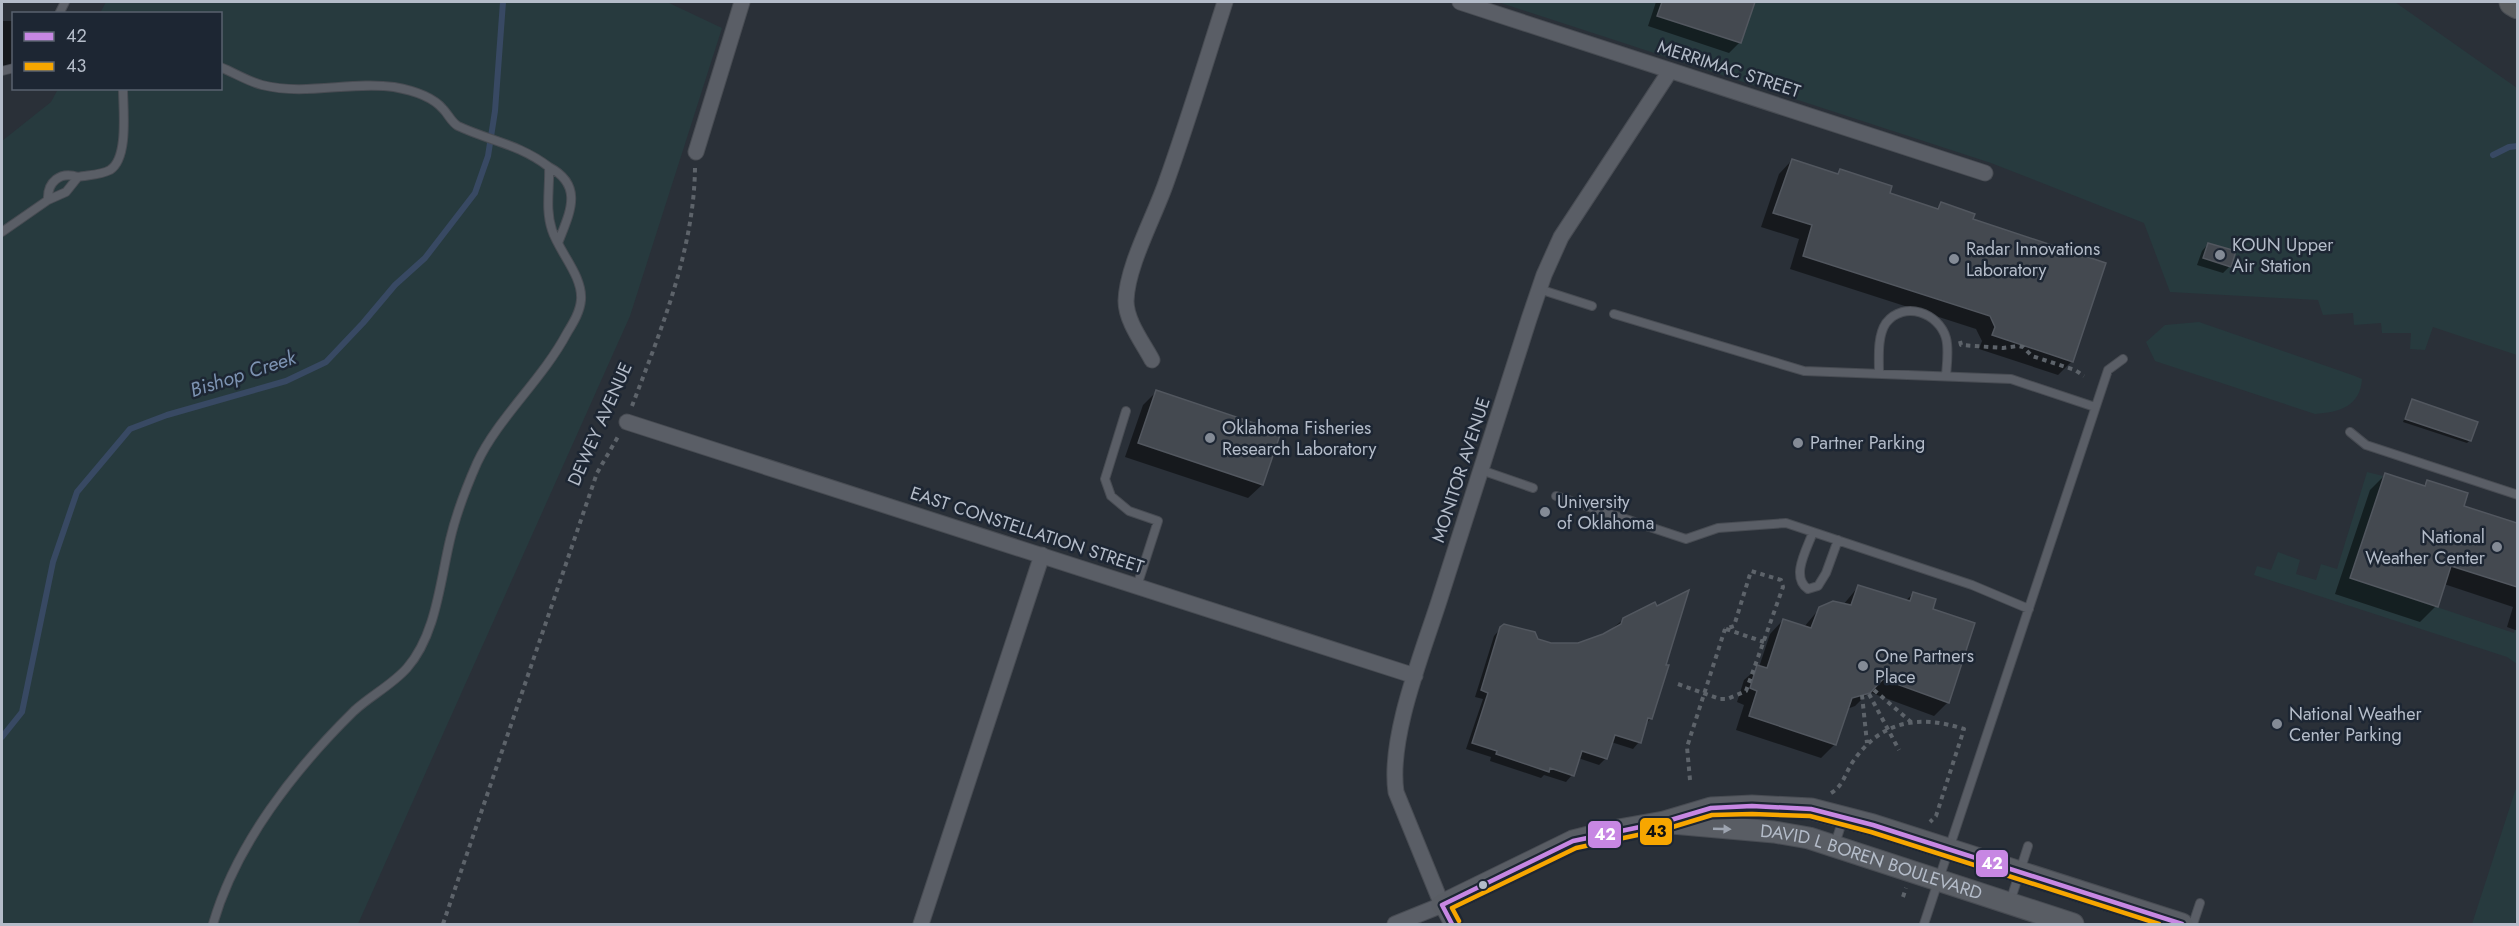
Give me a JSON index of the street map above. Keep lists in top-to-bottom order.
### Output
{
  "streets": {
    "street": [
      "MERRIMAC STREET",
      "MONITOR AVENUE",
      "EAST CONSTELLATION STREET",
      "DAVID L BOREN BOULEVARD"
    ],
    "path": ["DEWEY AVENUE"]
  },
  "crossings": [
    ["MERRIMAC STREET", "MONITOR AVENUE"],
    ["DEWEY AVENUE", "EAST CONSTELLATION STREET"],
    ["MONITOR AVENUE", "EAST CONSTELLATION STREET"],
    ["MONITOR AVENUE", "DAVID L BOREN BOULEVARD"]
  ],
  "water": ["Bishop Creek"],
  "places": [
    "KOUN Upper Air Station",
    "Radar Innovations Laboratory",
    "Oklahoma Fisheries Research Laboratory",
    "Partner Parking",
    "University of Oklahoma",
    "National Weather Center",
    "One Partners Place",
    "National Weather Center Parking"
  ],
  "lines": ["transit line 42", "transit line 43"],
  "legend": ["42", "43"]
}
